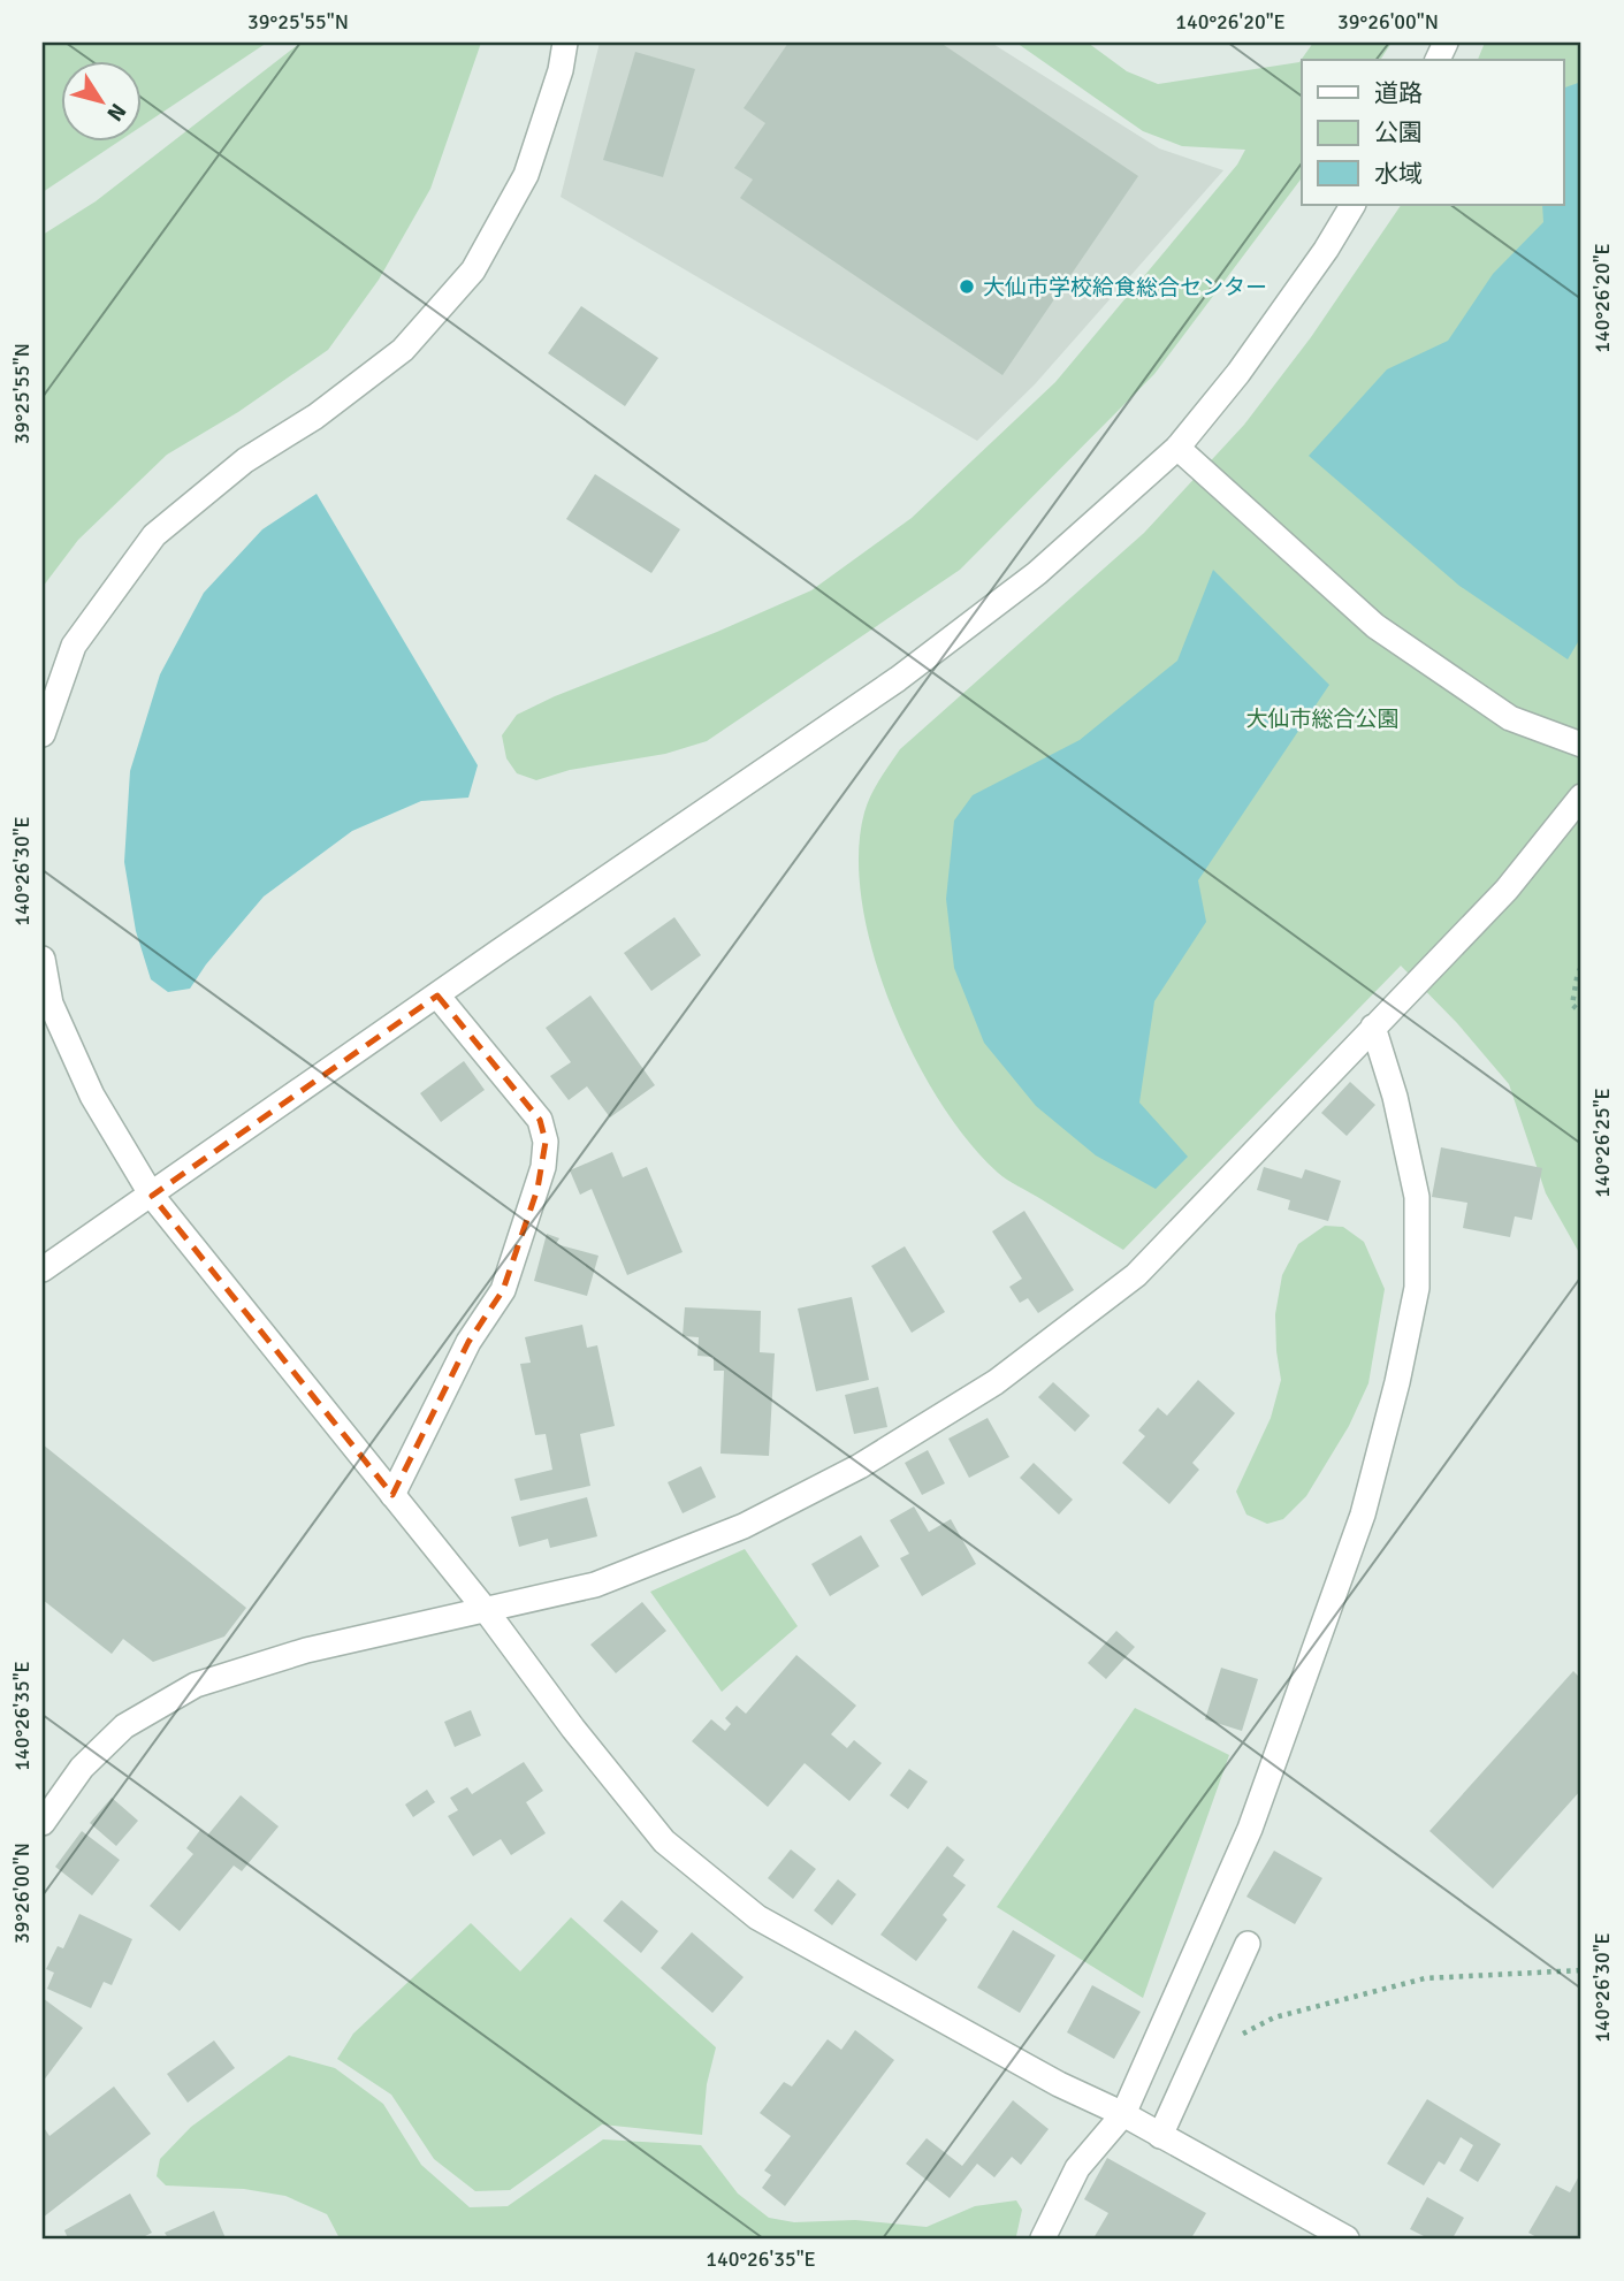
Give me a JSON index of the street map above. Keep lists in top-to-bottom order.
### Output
{
  "parks": ["大仙市総合公園"],
  "places": ["大仙市学校給食総合センター"],
  "legend": ["道路", "公園", "水域"],
  "north": "bottom right",
  "coordinates": [
    "39°25'55\"N",
    "140°26'20\"E",
    "39°26'00\"N",
    "140°26'30\"E",
    "140°26'25\"E",
    "140°26'35\"E"
  ]
}
